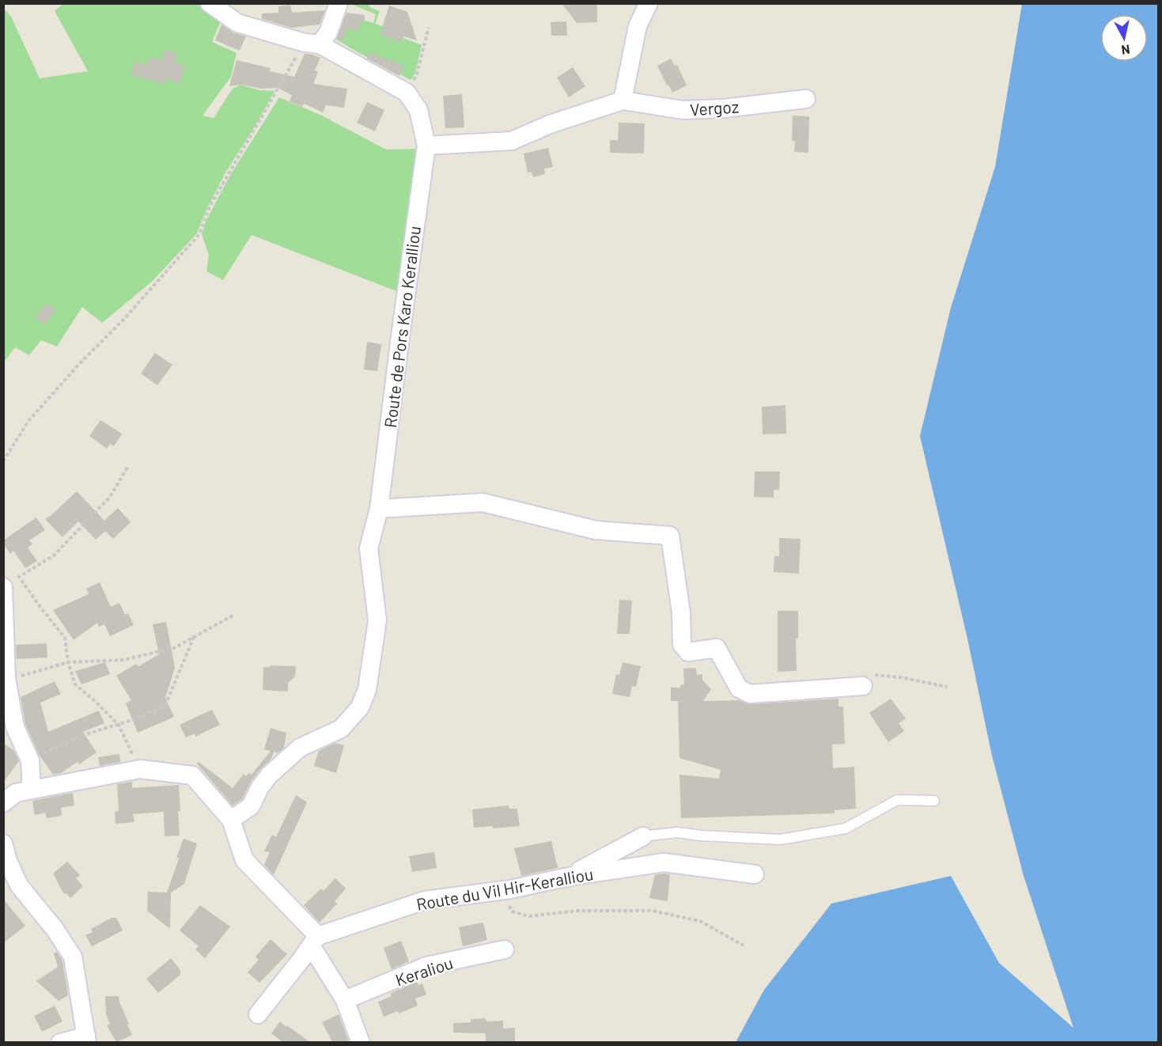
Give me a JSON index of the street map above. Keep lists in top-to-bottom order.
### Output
{
  "streets": {
    "street": [
      "Vergoz",
      "Route de Pors Karo Keralliou",
      "Route du Vil Hir-Keralliou",
      "Keraliou"
    ]
  },
  "north": "bottom"
}
